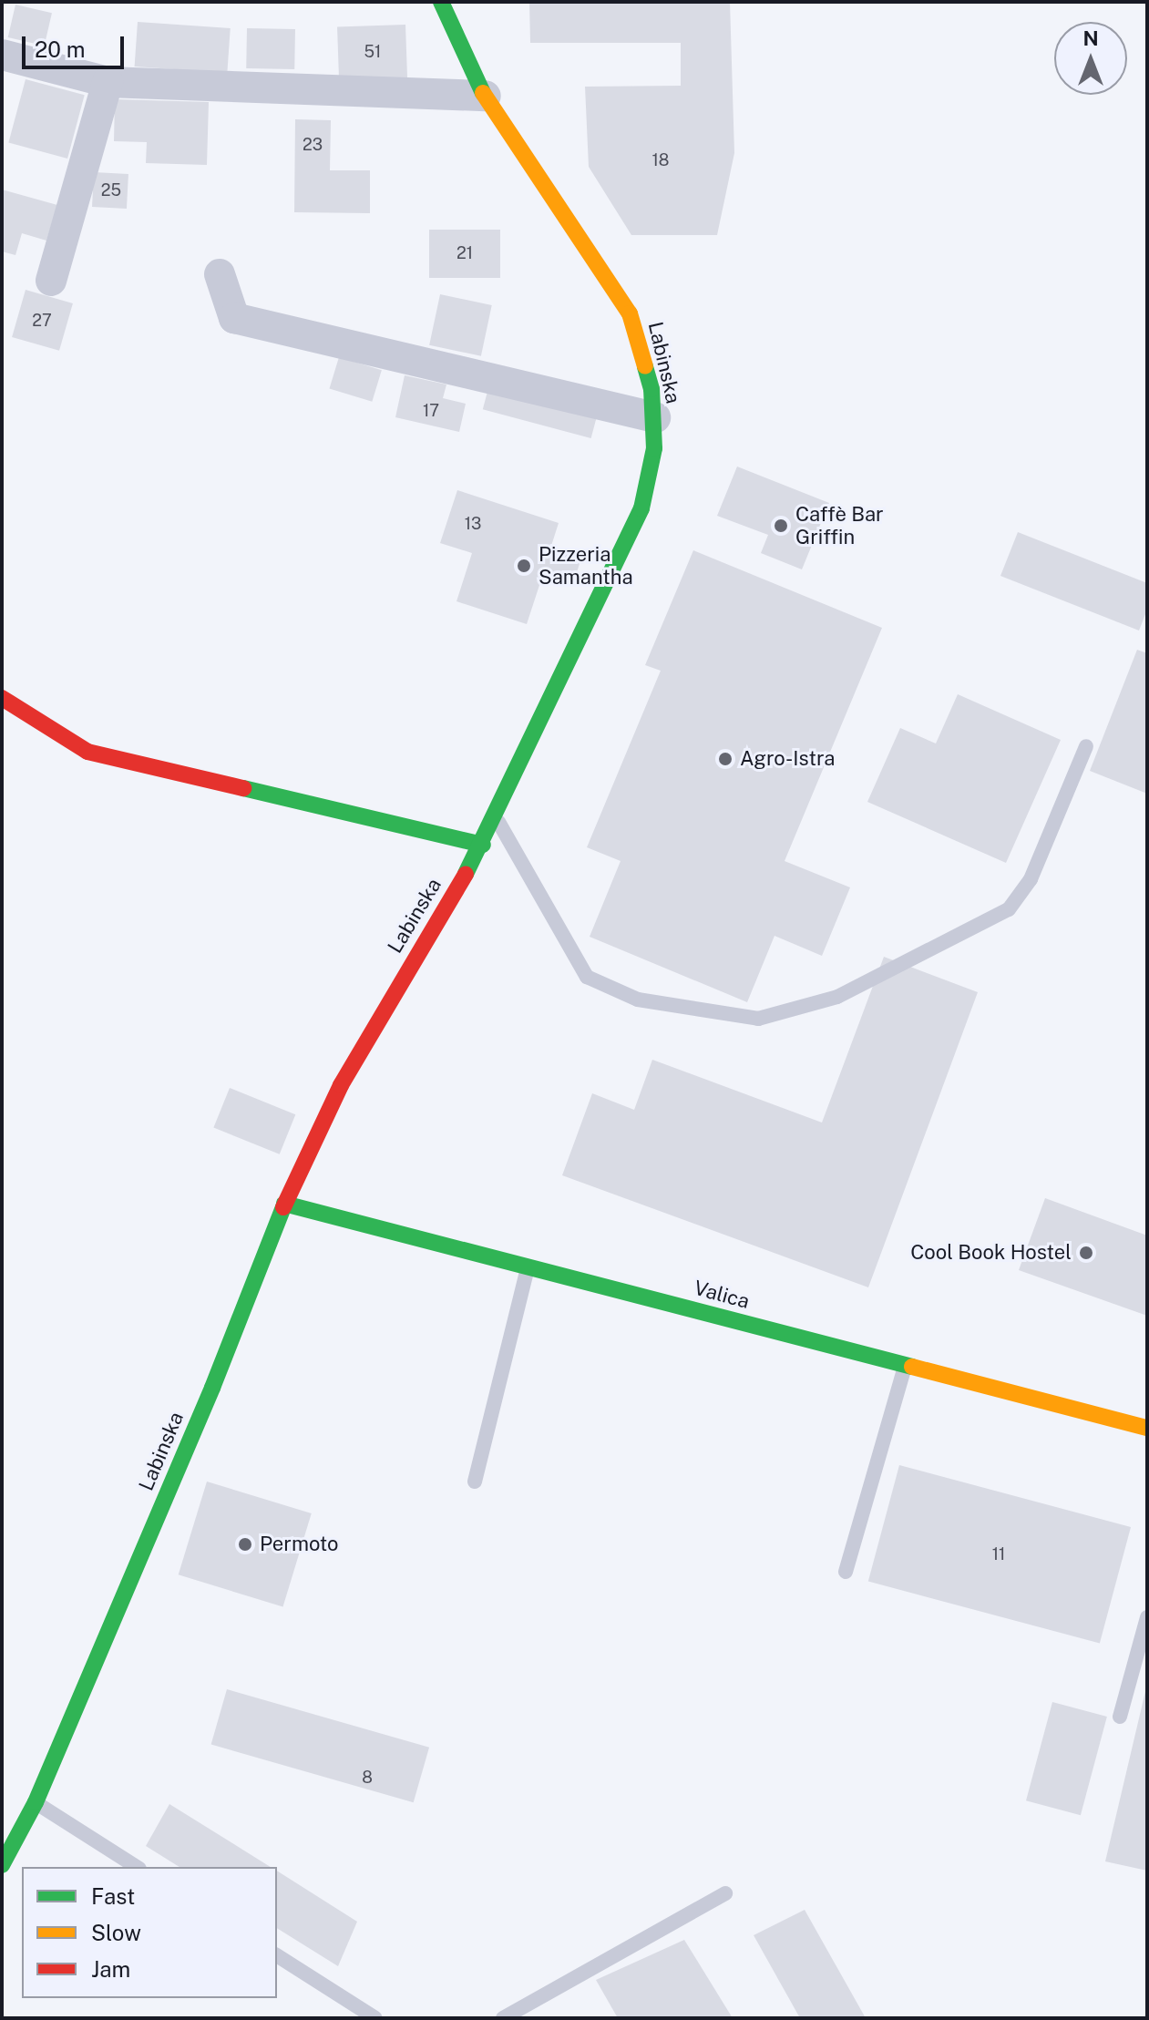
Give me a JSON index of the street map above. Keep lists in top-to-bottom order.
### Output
{
  "streets": {
    "street": ["Labinska", "Valica"]
  },
  "crossings": [
    ["Labinska", "Valica"]
  ],
  "places": [
    "Caffè Bar Griffin",
    "Pizzeria Samantha",
    "Agro-Istra",
    "Cool Book Hostel",
    "Permoto"
  ],
  "house_numbers": [
    "51",
    "23",
    "18",
    "25",
    "21",
    "27",
    "17",
    "13",
    "11",
    "8"
  ],
  "legend": ["Fast", "Slow", "Jam"],
  "scale_bar": "20 m",
  "north": "top"
}
